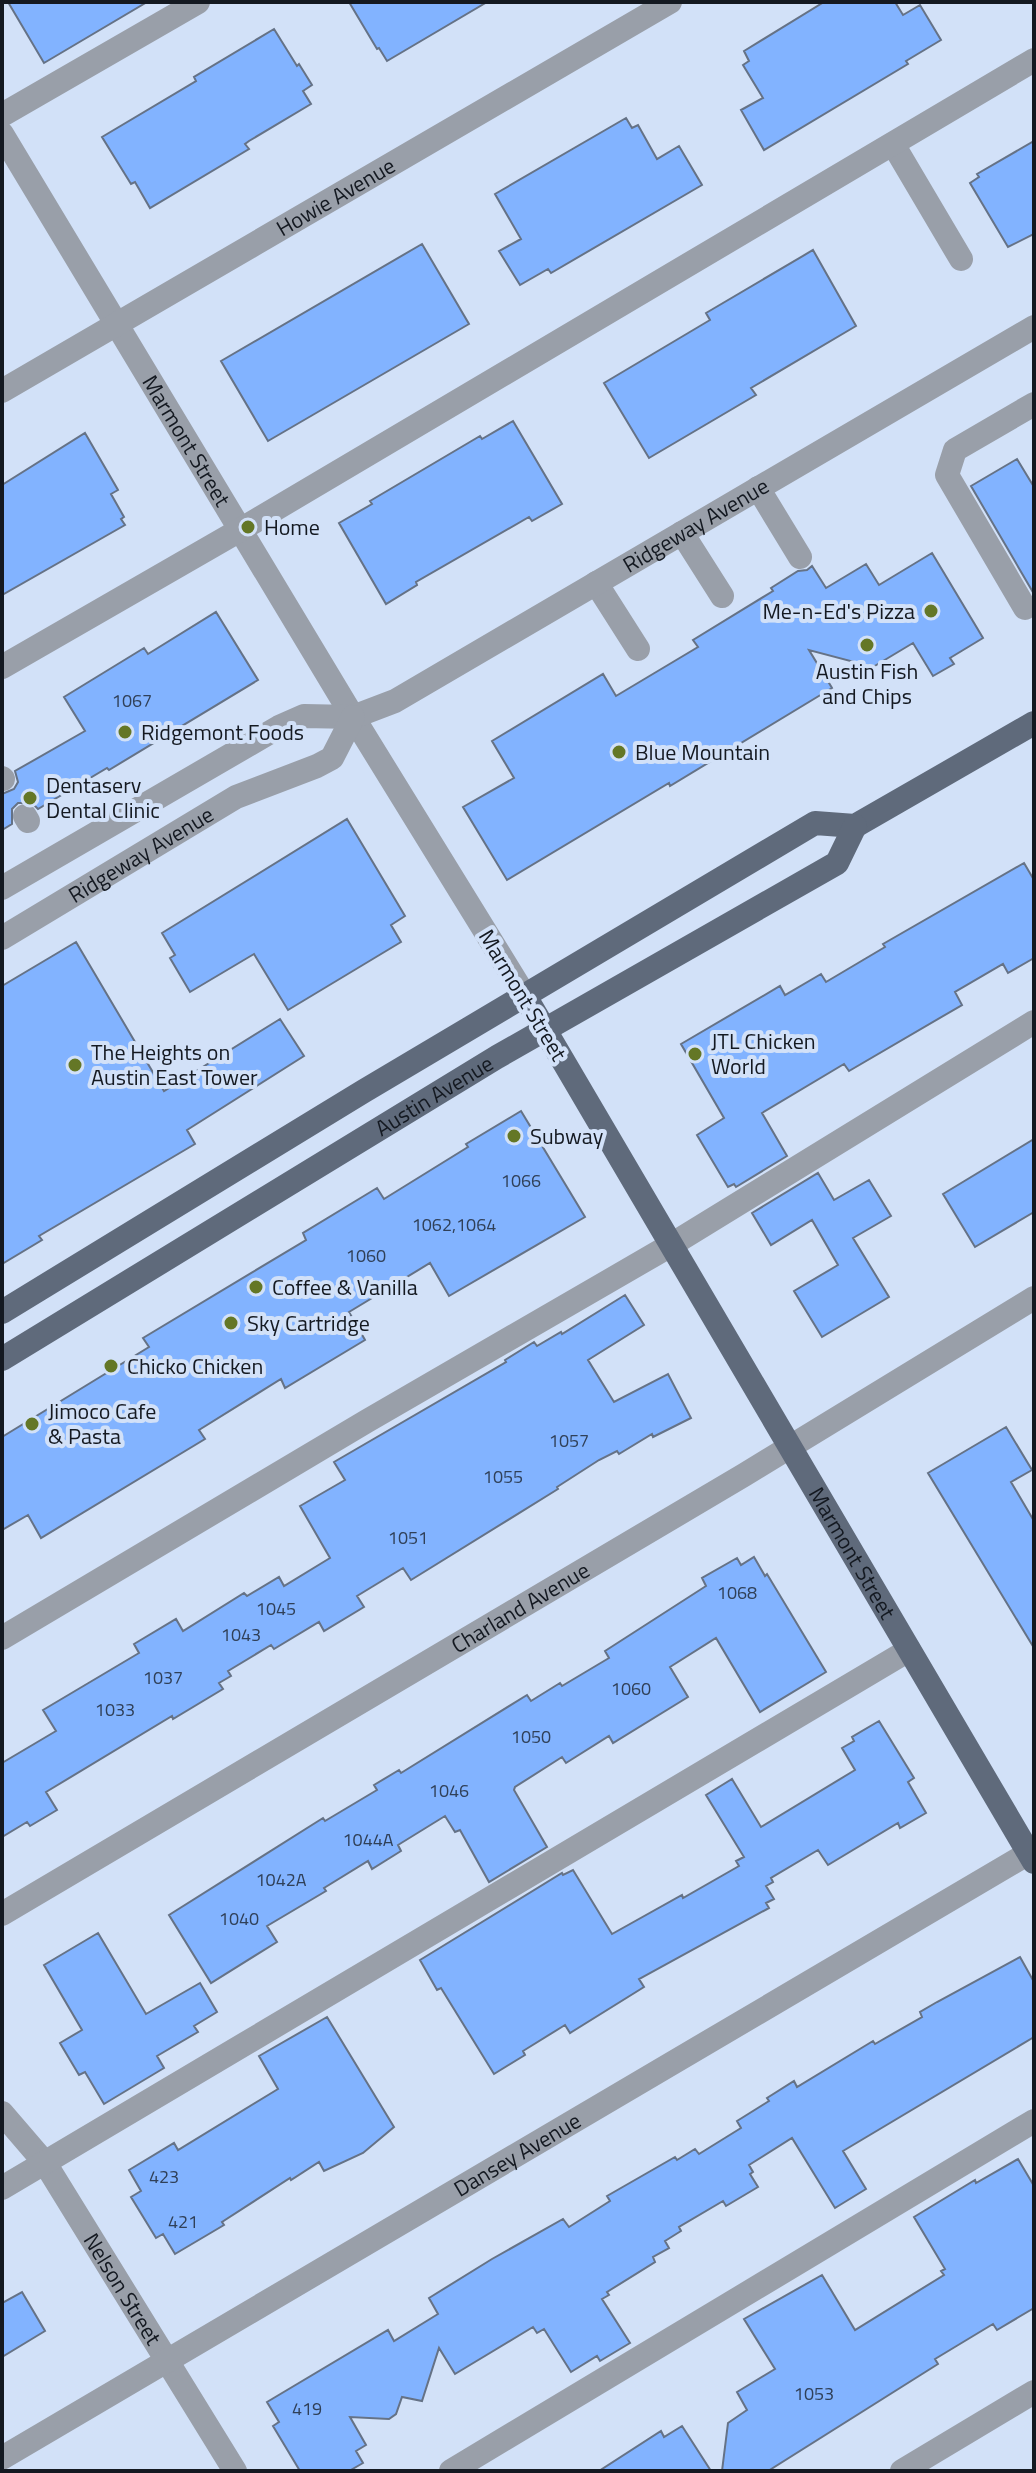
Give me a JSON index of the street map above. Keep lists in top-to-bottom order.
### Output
{
  "streets": {
    "main road": ["Marmont Street", "Austin Avenue"],
    "street": [
      "Howie Avenue",
      "Ridgeway Avenue",
      "Charland Avenue",
      "Dansey Avenue",
      "Nelson Street"
    ]
  },
  "crossings": [
    ["Howie Avenue", "Marmont Street"],
    ["Marmont Street", "Ridgeway Avenue"],
    ["Marmont Street", "Austin Avenue"],
    ["Marmont Street", "Charland Avenue"],
    ["Marmont Street", "Dansey Avenue"],
    ["Dansey Avenue", "Nelson Street"]
  ],
  "places": [
    "Home",
    "Me-n-Ed's Pizza",
    "Austin Fish and Chips",
    "Ridgemont Foods",
    "Blue Mountain",
    "Dentaserv Dental Clinic",
    "JTL Chicken World",
    "The Heights on Austin East Tower",
    "Subway",
    "Coffee & Vanilla",
    "Sky Cartridge",
    "Chicko Chicken",
    "Jimoco Cafe & Pasta"
  ],
  "house_numbers": [
    "1067",
    "1066",
    "1062,1064",
    "1060",
    "1057",
    "1055",
    "1051",
    "1068",
    "1045",
    "1043",
    "1037",
    "1060",
    "1033",
    "1050",
    "1046",
    "1044A",
    "1042A",
    "1040",
    "423",
    "421",
    "1053",
    "419"
  ]
}
